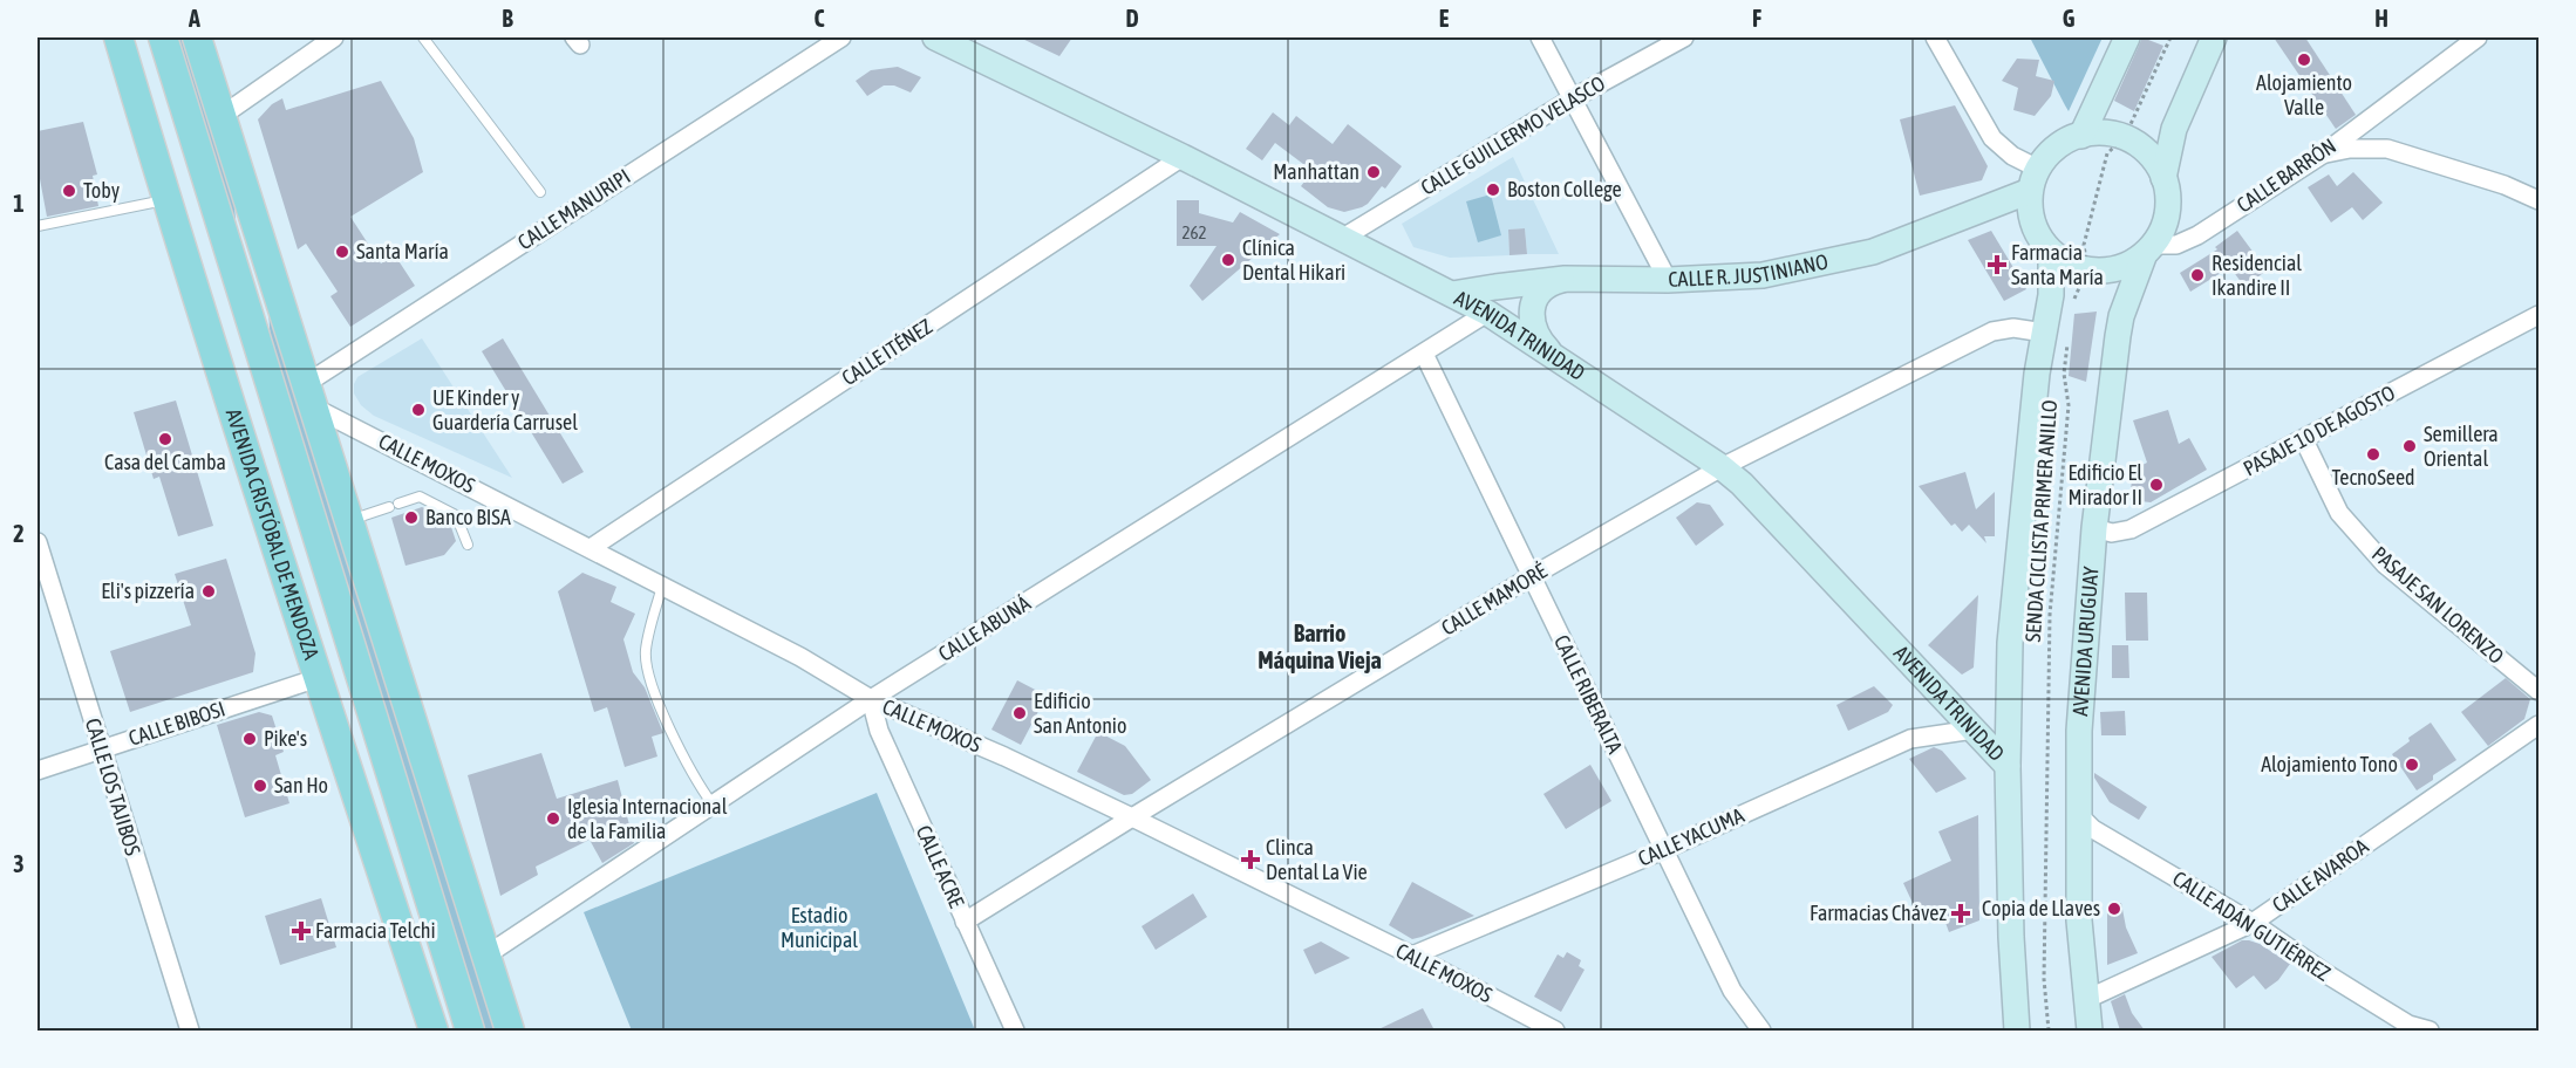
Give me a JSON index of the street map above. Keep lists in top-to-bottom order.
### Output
{
  "streets": {
    "main road": [
      "CALLE R. JUSTINIANO",
      "AVENIDA TRINIDAD",
      "AVENIDA CRISTÓBAL DE MENDOZA",
      "AVENIDA URUGUAY"
    ],
    "street": [
      "CALLE GUILLERMO VELASCO",
      "CALLE BARRÓN",
      "CALLE MANURIPI",
      "CALLE ITÉNEZ",
      "PASAJE 10 DE AGOSTO",
      "CALLE MOXOS",
      "CALLE MAMORÉ",
      "PASAJE SAN LORENZO",
      "CALLE ABUNÁ",
      "CALLE RIBERALTA",
      "CALLE BIBOSI",
      "CALLE LOS TAJIBOS",
      "CALLE YACUMA",
      "CALLE ACRE",
      "CALLE AVAROA",
      "CALLE ADÁN GUTIÉRREZ"
    ],
    "path": ["SENDA CICLISTA PRIMER ANILLO"]
  },
  "crossings": [
    ["CALLE GUILLERMO VELASCO", "AVENIDA TRINIDAD"],
    ["CALLE BARRÓN", "AVENIDA URUGUAY"],
    ["CALLE MANURIPI", "CALLE MOXOS"],
    ["CALLE R. JUSTINIANO", "AVENIDA TRINIDAD"],
    ["AVENIDA TRINIDAD", "CALLE ITÉNEZ"],
    ["AVENIDA TRINIDAD", "CALLE MAMORÉ"],
    ["AVENIDA TRINIDAD", "CALLE ABUNÁ"],
    ["AVENIDA TRINIDAD", "CALLE YACUMA"],
    ["CALLE ITÉNEZ", "CALLE MOXOS"],
    ["PASAJE 10 DE AGOSTO", "PASAJE SAN LORENZO"],
    ["PASAJE 10 DE AGOSTO", "AVENIDA URUGUAY"],
    ["CALLE MOXOS", "CALLE MAMORÉ"],
    ["CALLE MOXOS", "CALLE ABUNÁ"],
    ["CALLE MOXOS", "CALLE YACUMA"],
    ["CALLE MOXOS", "CALLE ACRE"],
    ["SENDA CICLISTA PRIMER ANILLO", "CALLE MAMORÉ"],
    ["AVENIDA CRISTÓBAL DE MENDOZA", "CALLE BIBOSI"],
    ["CALLE MAMORÉ", "CALLE RIBERALTA"],
    ["CALLE MAMORÉ", "CALLE ACRE"],
    ["CALLE ABUNÁ", "CALLE RIBERALTA"],
    ["CALLE ABUNÁ", "CALLE ACRE"],
    ["AVENIDA URUGUAY", "CALLE AVAROA"],
    ["AVENIDA URUGUAY", "CALLE ADÁN GUTIÉRREZ"],
    ["CALLE RIBERALTA", "CALLE YACUMA"],
    ["CALLE BIBOSI", "CALLE LOS TAJIBOS"],
    ["CALLE AVAROA", "CALLE ADÁN GUTIÉRREZ"]
  ],
  "districts": ["Barrio Máquina Vieja"],
  "parks": ["Estadio Municipal"],
  "places": {
    "other": [
      "Alojamiento Valle",
      "Manhattan",
      "Boston College",
      "Toby",
      "Santa María",
      "Clínica Dental Hikari",
      "Residencial Ikandire II",
      "UE Kinder y Guardería Carrusel",
      "Casa del Camba",
      "Semillera Oriental",
      "TecnoSeed",
      "Edificio El Mirador II",
      "Banco BISA",
      "Eli's pizzería",
      "Edificio San Antonio",
      "Pike's",
      "Alojamiento Tono",
      "San Ho",
      "Iglesia Internacional de la Familia",
      "Copia de Llaves"
    ],
    "health": [
      "Farmacia Santa María",
      "Clinca Dental La Vie",
      "Farmacias Chávez",
      "Farmacia Telchi"
    ]
  },
  "house_numbers": ["262"],
  "grid": {
    "columns": [
      "A",
      "B",
      "C",
      "D",
      "E",
      "F",
      "G",
      "H"
    ],
    "rows": ["1", "2", "3"]
  }
}
